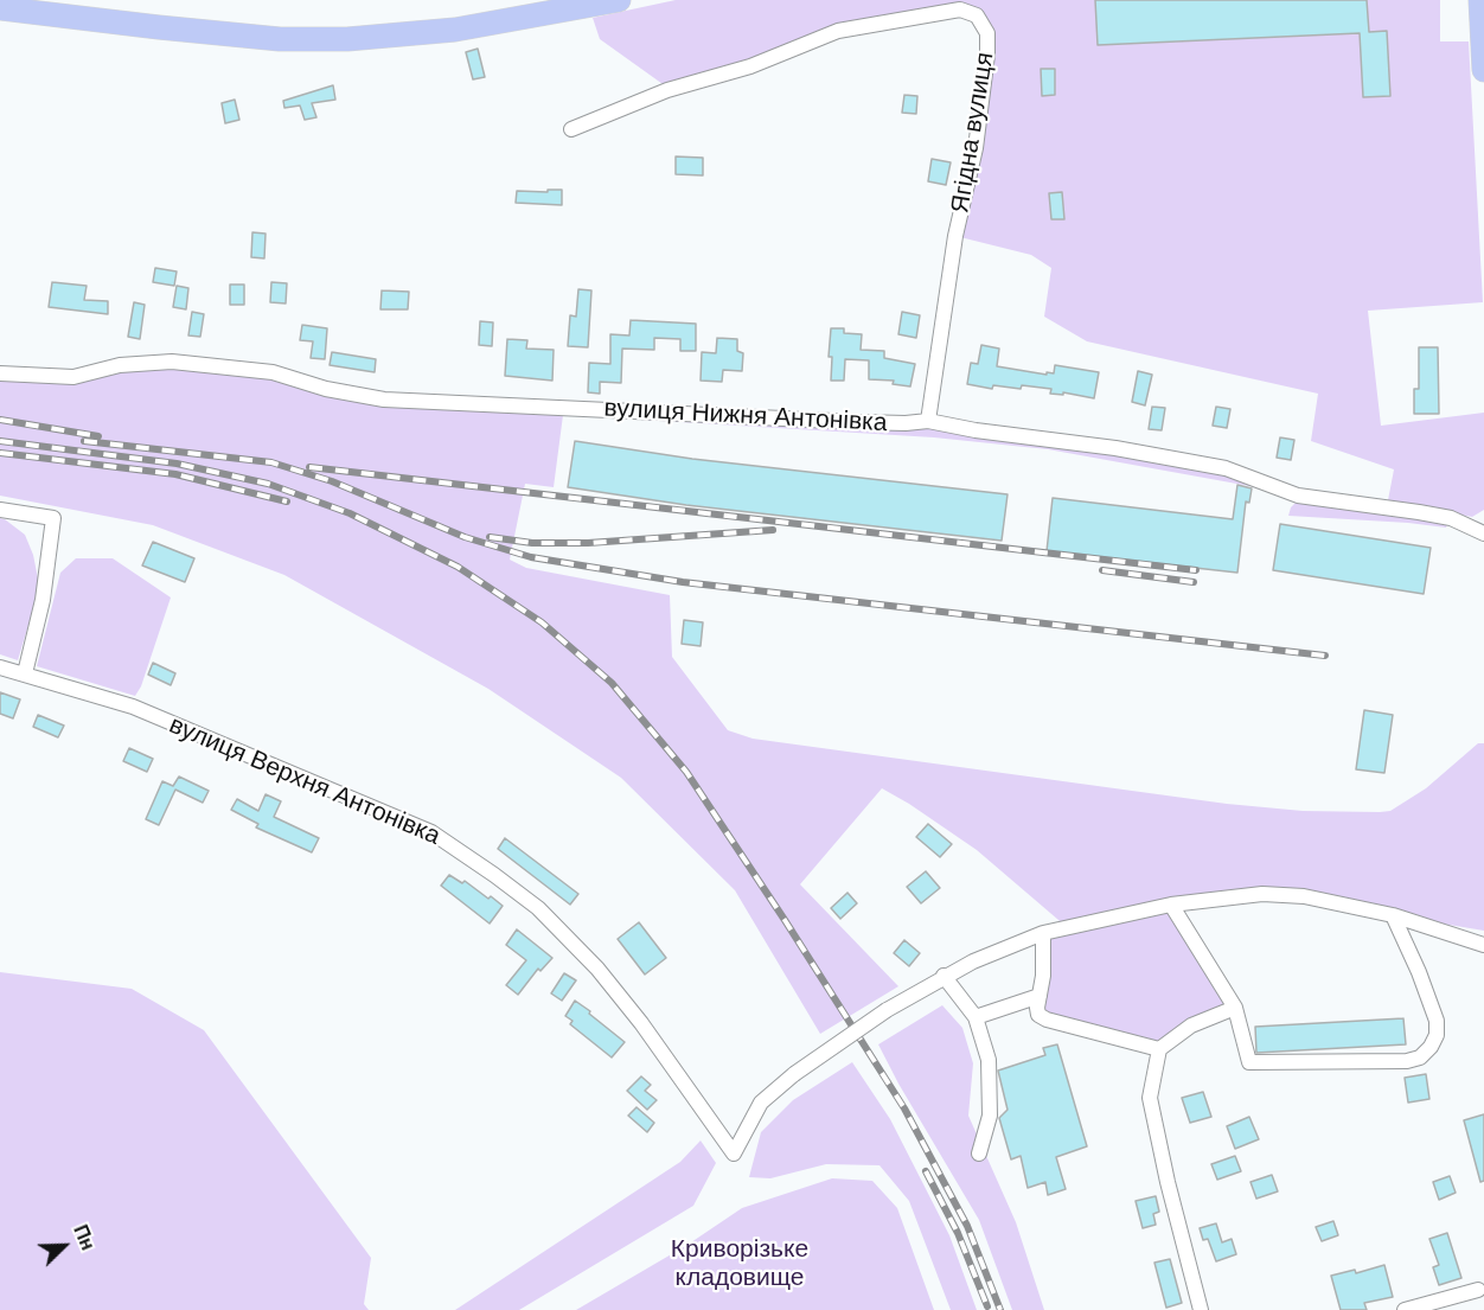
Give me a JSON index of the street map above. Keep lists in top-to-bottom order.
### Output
{
  "streets": {
    "street": ["Ягідна вулиця", "вулиця Нижня Антонівка", "вулиця Верхня Антонівка"]
  },
  "crossings": [
    ["Ягідна вулиця", "вулиця Нижня Антонівка"]
  ],
  "parks": ["Криворізьке кладовище"],
  "north": "top right"
}
